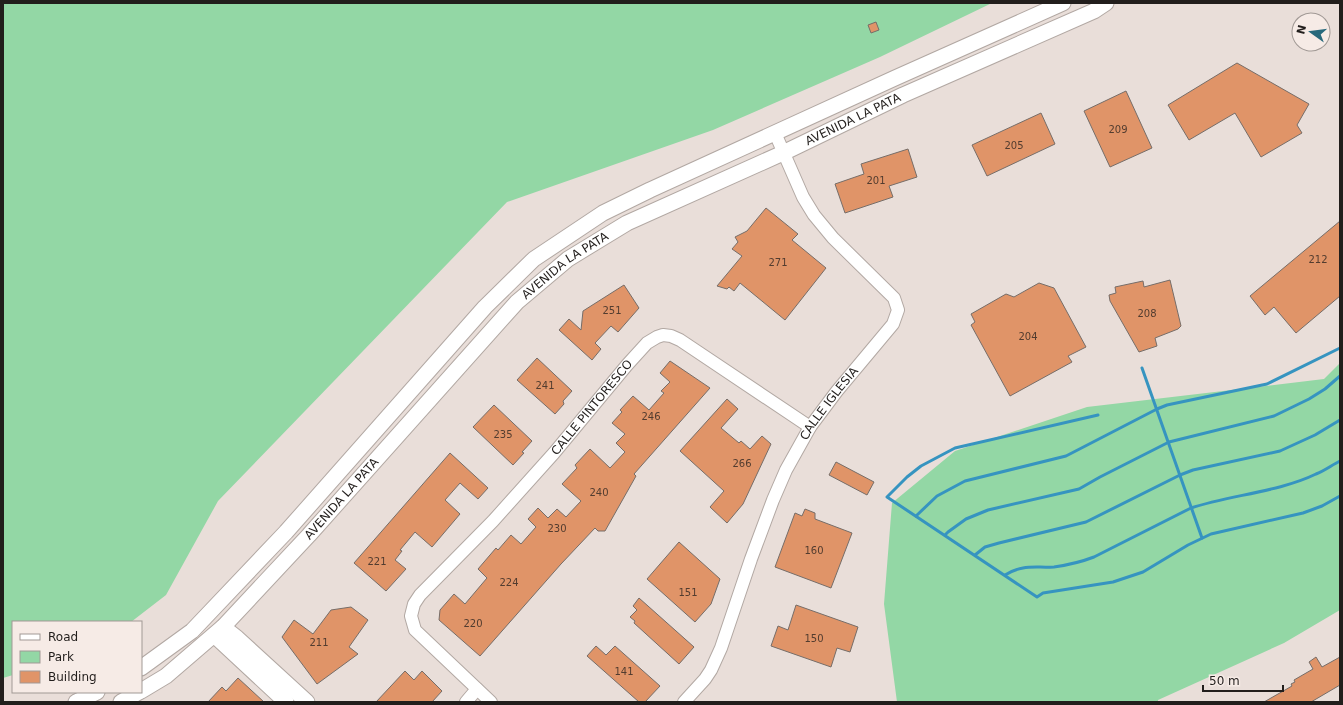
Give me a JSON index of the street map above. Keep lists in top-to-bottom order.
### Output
{
  "streets": {
    "main road": ["AVENIDA LA PATA"],
    "street": ["CALLE IGLESIA", "CALLE PINTORESCO"]
  },
  "crossings": [
    ["AVENIDA LA PATA", "CALLE IGLESIA"],
    ["CALLE IGLESIA", "CALLE PINTORESCO"]
  ],
  "house_numbers": [
    "209",
    "205",
    "201",
    "212",
    "271",
    "251",
    "208",
    "204",
    "241",
    "246",
    "235",
    "266",
    "240",
    "230",
    "160",
    "221",
    "224",
    "151",
    "220",
    "150",
    "211",
    "141"
  ],
  "legend": ["Road", "Park", "Building"],
  "scale_bar": "50 m",
  "north": "left"
}
